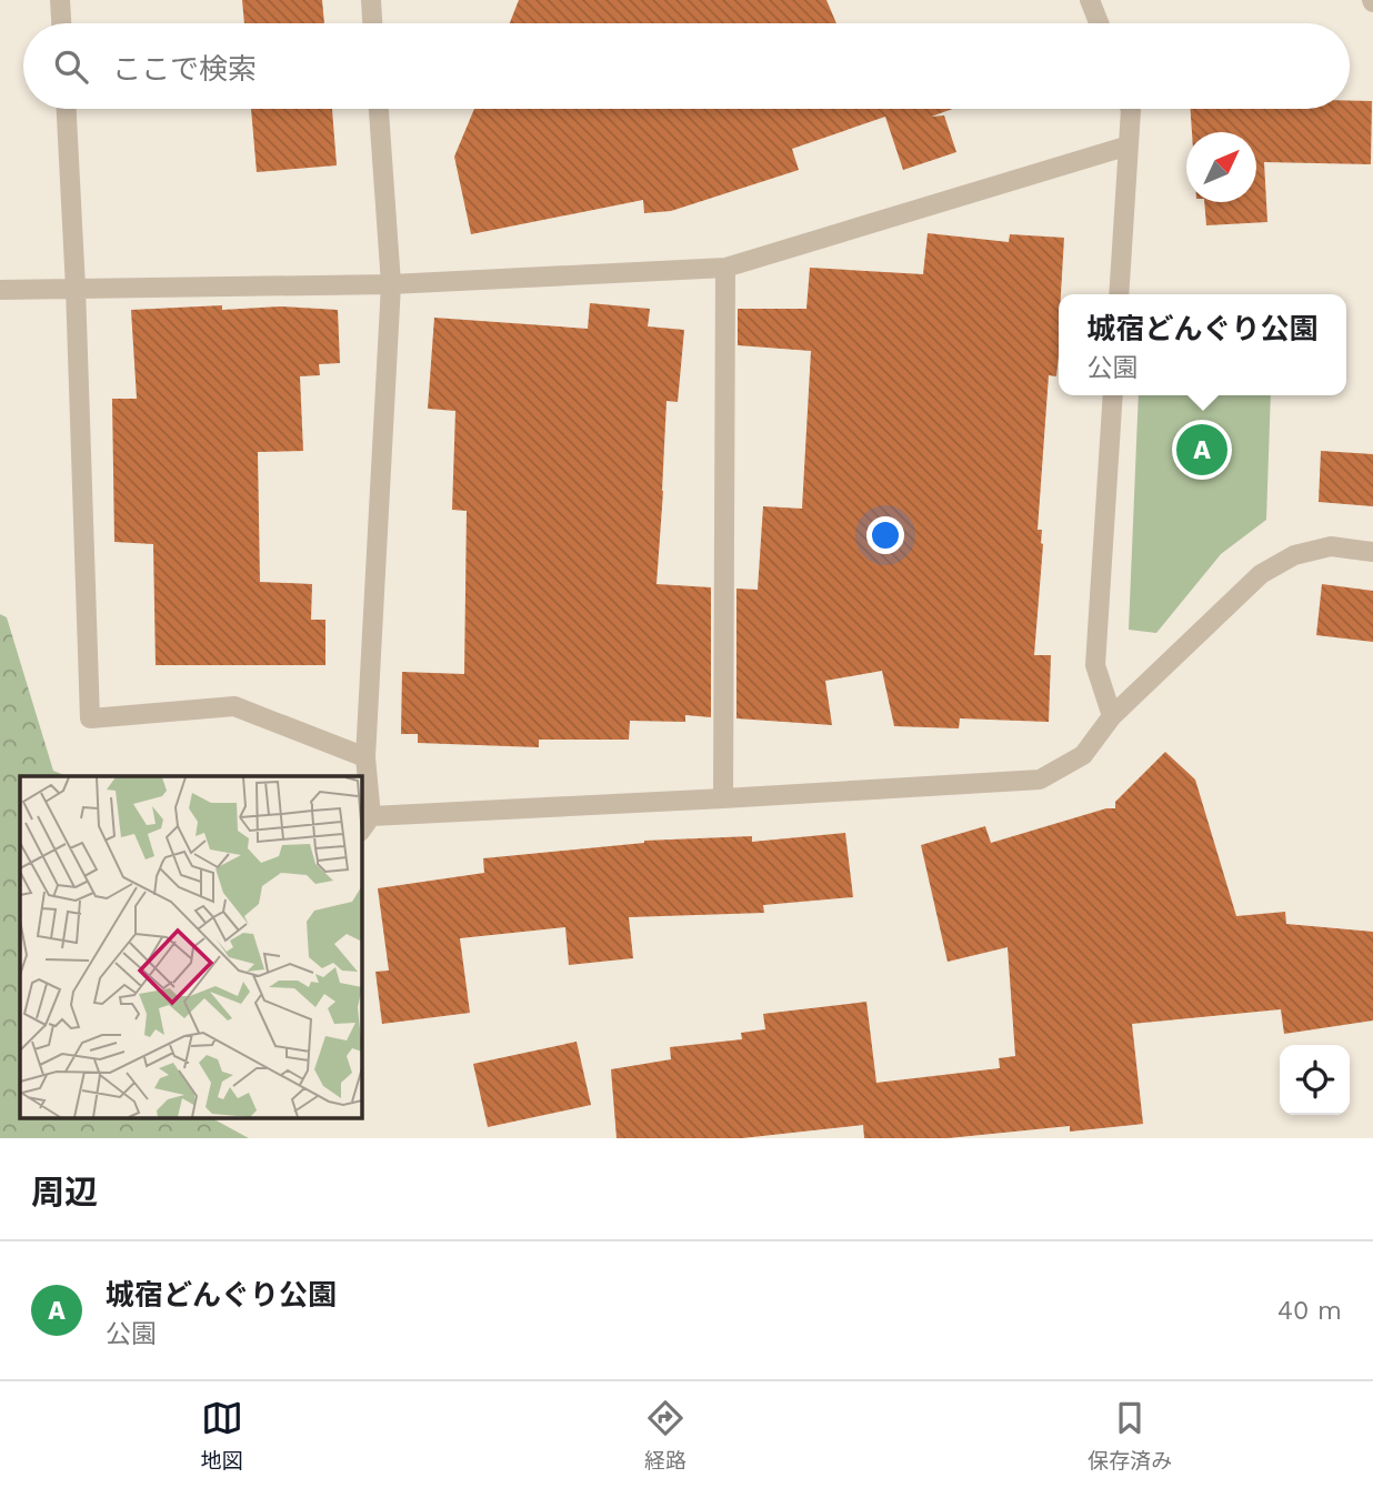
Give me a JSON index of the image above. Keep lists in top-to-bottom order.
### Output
{
  "north": "top right",
  "page": {
    "search": "ここで検索",
    "popup": ["城宿どんぐり公園", "公園"],
    "pins": "A",
    "heading": "周辺",
    "list": [
      {
        "mark": "A",
        "name": "城宿どんぐり公園",
        "note": "公園",
        "value": "40 m"
      }
    ],
    "nav": ["地図", "経路", "保存済み"]
  }
}
